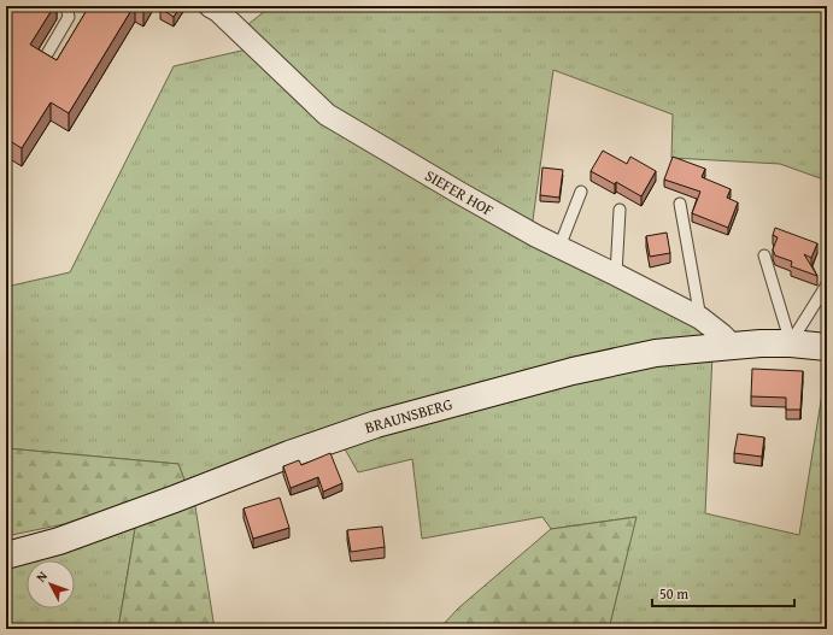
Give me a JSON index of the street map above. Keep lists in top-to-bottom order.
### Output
{
  "streets": {
    "main road": ["BRAUNSBERG"],
    "street": ["SIEFER HOF"]
  },
  "crossings": [
    ["SIEFER HOF", "BRAUNSBERG"]
  ],
  "scale_bar": "50 m",
  "north": "top left"
}
